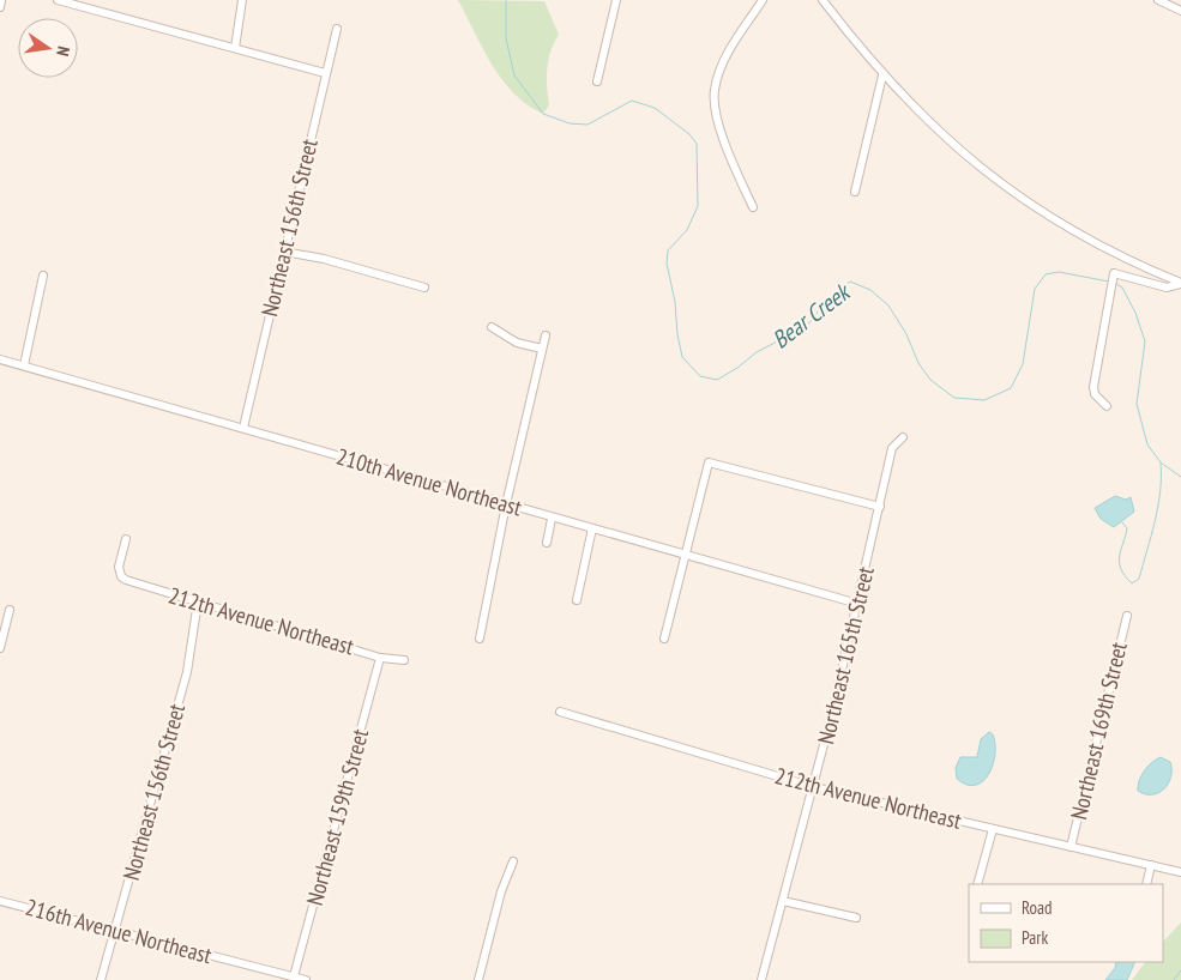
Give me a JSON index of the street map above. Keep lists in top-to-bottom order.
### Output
{
  "streets": {
    "street": [
      "Northeast 156th Street",
      "210th Avenue Northeast",
      "212th Avenue Northeast",
      "Northeast 165th Street",
      "Northeast 169th Street",
      "Northeast 159th Street",
      "216th Avenue Northeast"
    ]
  },
  "crossings": [
    ["Northeast 156th Street", "210th Avenue Northeast"],
    ["Northeast 156th Street", "212th Avenue Northeast"],
    ["Northeast 156th Street", "216th Avenue Northeast"],
    ["210th Avenue Northeast", "Northeast 165th Street"],
    ["212th Avenue Northeast", "Northeast 165th Street"],
    ["212th Avenue Northeast", "Northeast 169th Street"],
    ["212th Avenue Northeast", "Northeast 159th Street"],
    ["Northeast 159th Street", "216th Avenue Northeast"]
  ],
  "water": ["Bear Creek"],
  "legend": ["Road", "Park"],
  "north": "right"
}
